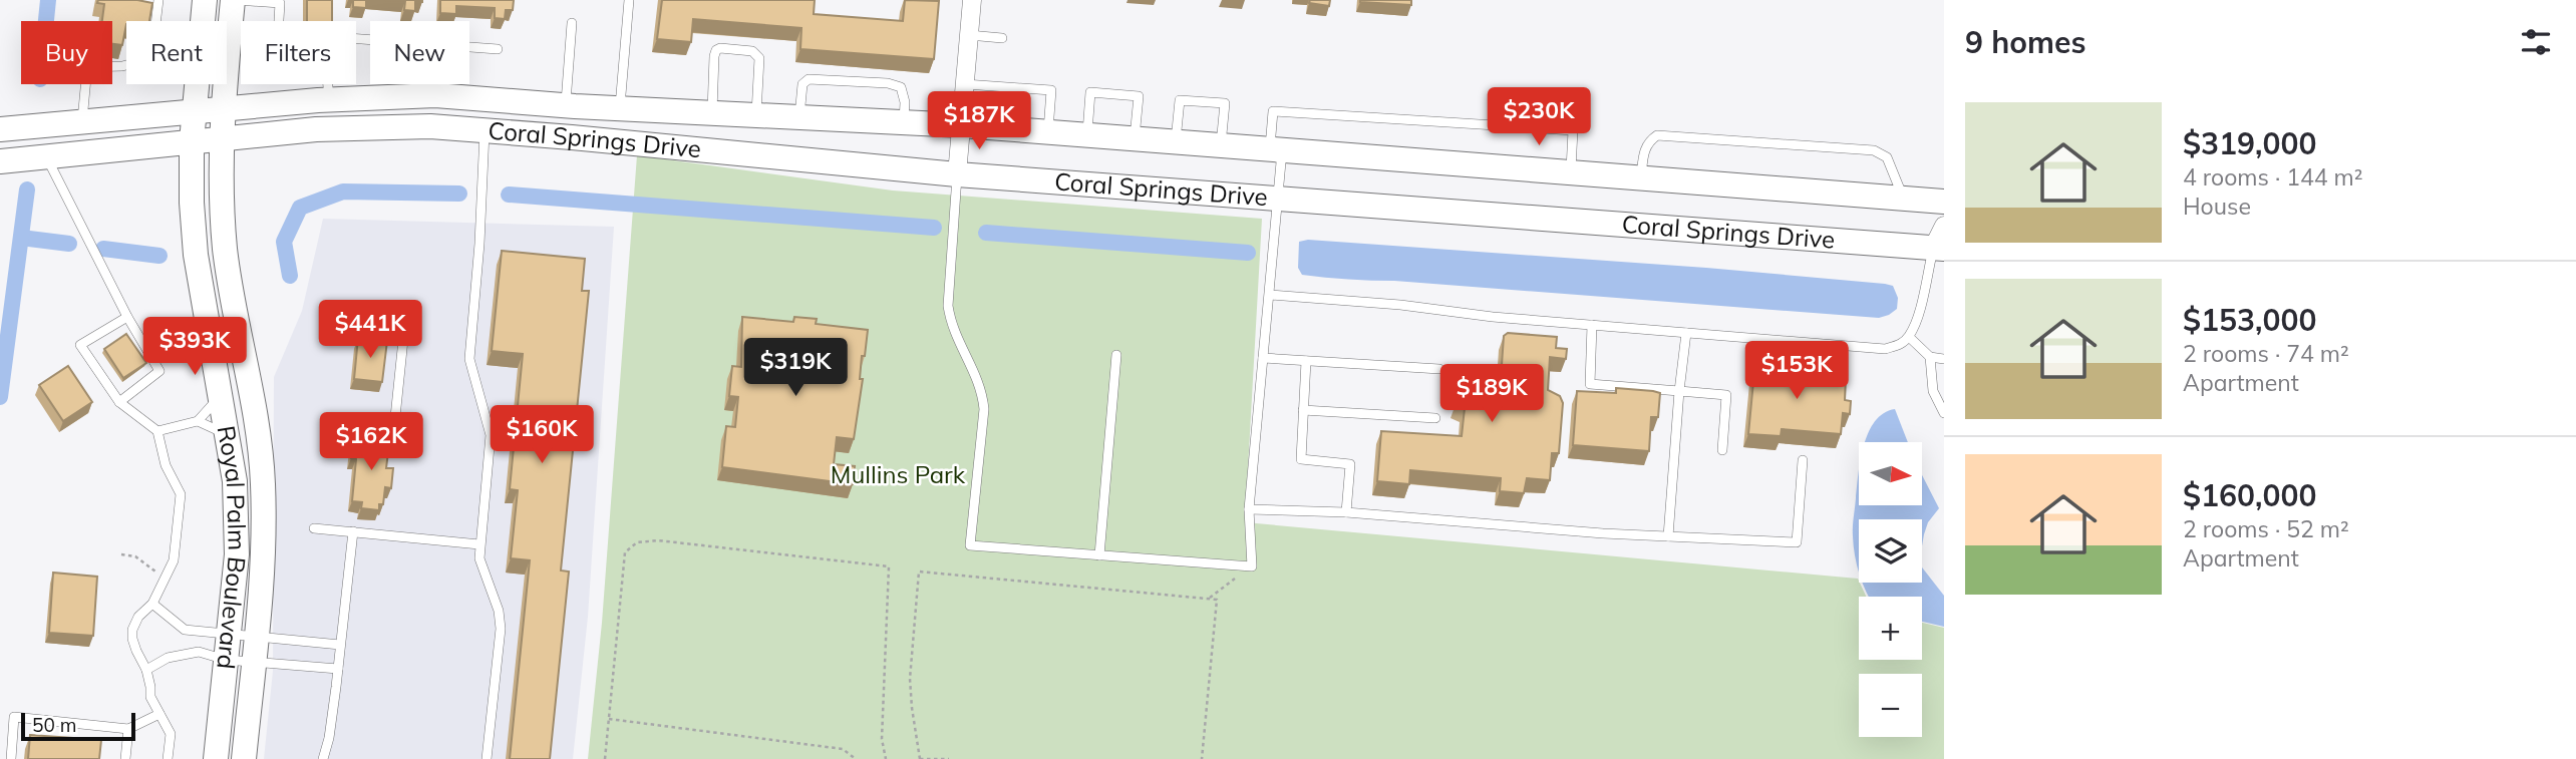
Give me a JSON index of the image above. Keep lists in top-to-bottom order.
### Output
{
  "streets": {
    "main road": ["Coral Springs Drive", "Royal Palm Boulevard"]
  },
  "crossings": [
    ["Coral Springs Drive", "Royal Palm Boulevard"]
  ],
  "parks": ["Mullins Park"],
  "scale_bar": "50 m",
  "north": "right",
  "page": {
    "heading": "9 homes",
    "chip": [
      "Buy",
      "Rent",
      "Filters",
      "New"
    ],
    "list": [
      {
        "name": "$319,000",
        "note": "4 rooms · 144 m² · House"
      },
      {
        "name": "$153,000",
        "note": "2 rooms · 74 m² · Apartment"
      },
      {
        "name": "$160,000",
        "note": "2 rooms · 52 m² · Apartment"
      }
    ],
    "price": [
      "$230K",
      "$187K",
      "$441K",
      "$393K",
      "$319K",
      "$153K",
      "$189K",
      "$160K",
      "$162K"
    ],
    "map_buttons": ["+", "−"],
    "scale": "50 m"
  }
}
